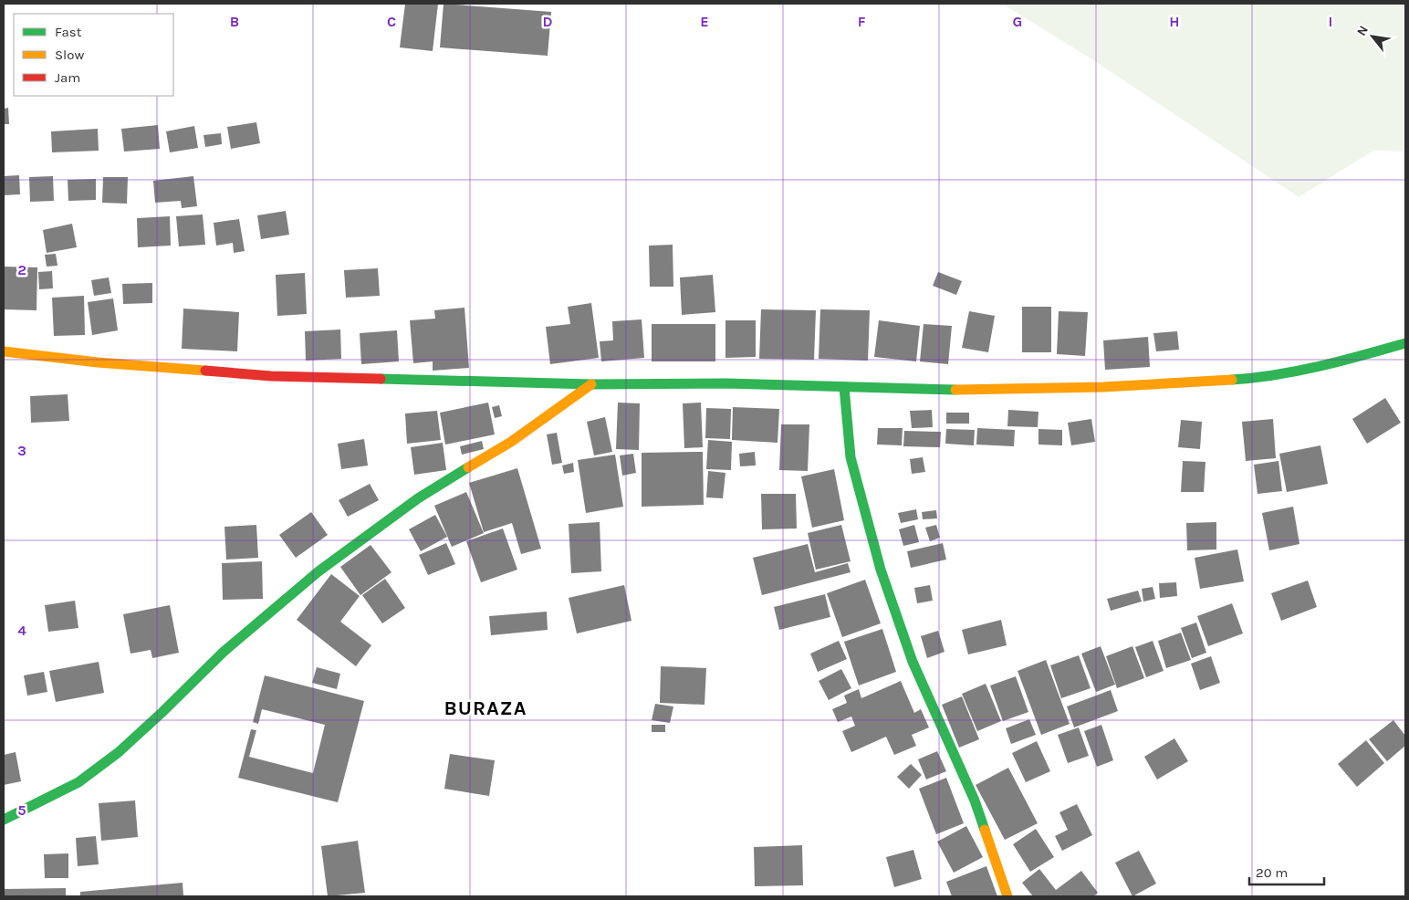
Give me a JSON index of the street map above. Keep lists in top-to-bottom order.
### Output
{
  "districts": ["BURAZA"],
  "legend": ["Fast", "Slow", "Jam"],
  "scale_bar": "20 m",
  "north": "top left",
  "grid": {
    "columns": [
      "B",
      "C",
      "D",
      "E",
      "F",
      "G",
      "H",
      "I"
    ],
    "rows": [
      "2",
      "3",
      "4",
      "5"
    ]
  }
}
